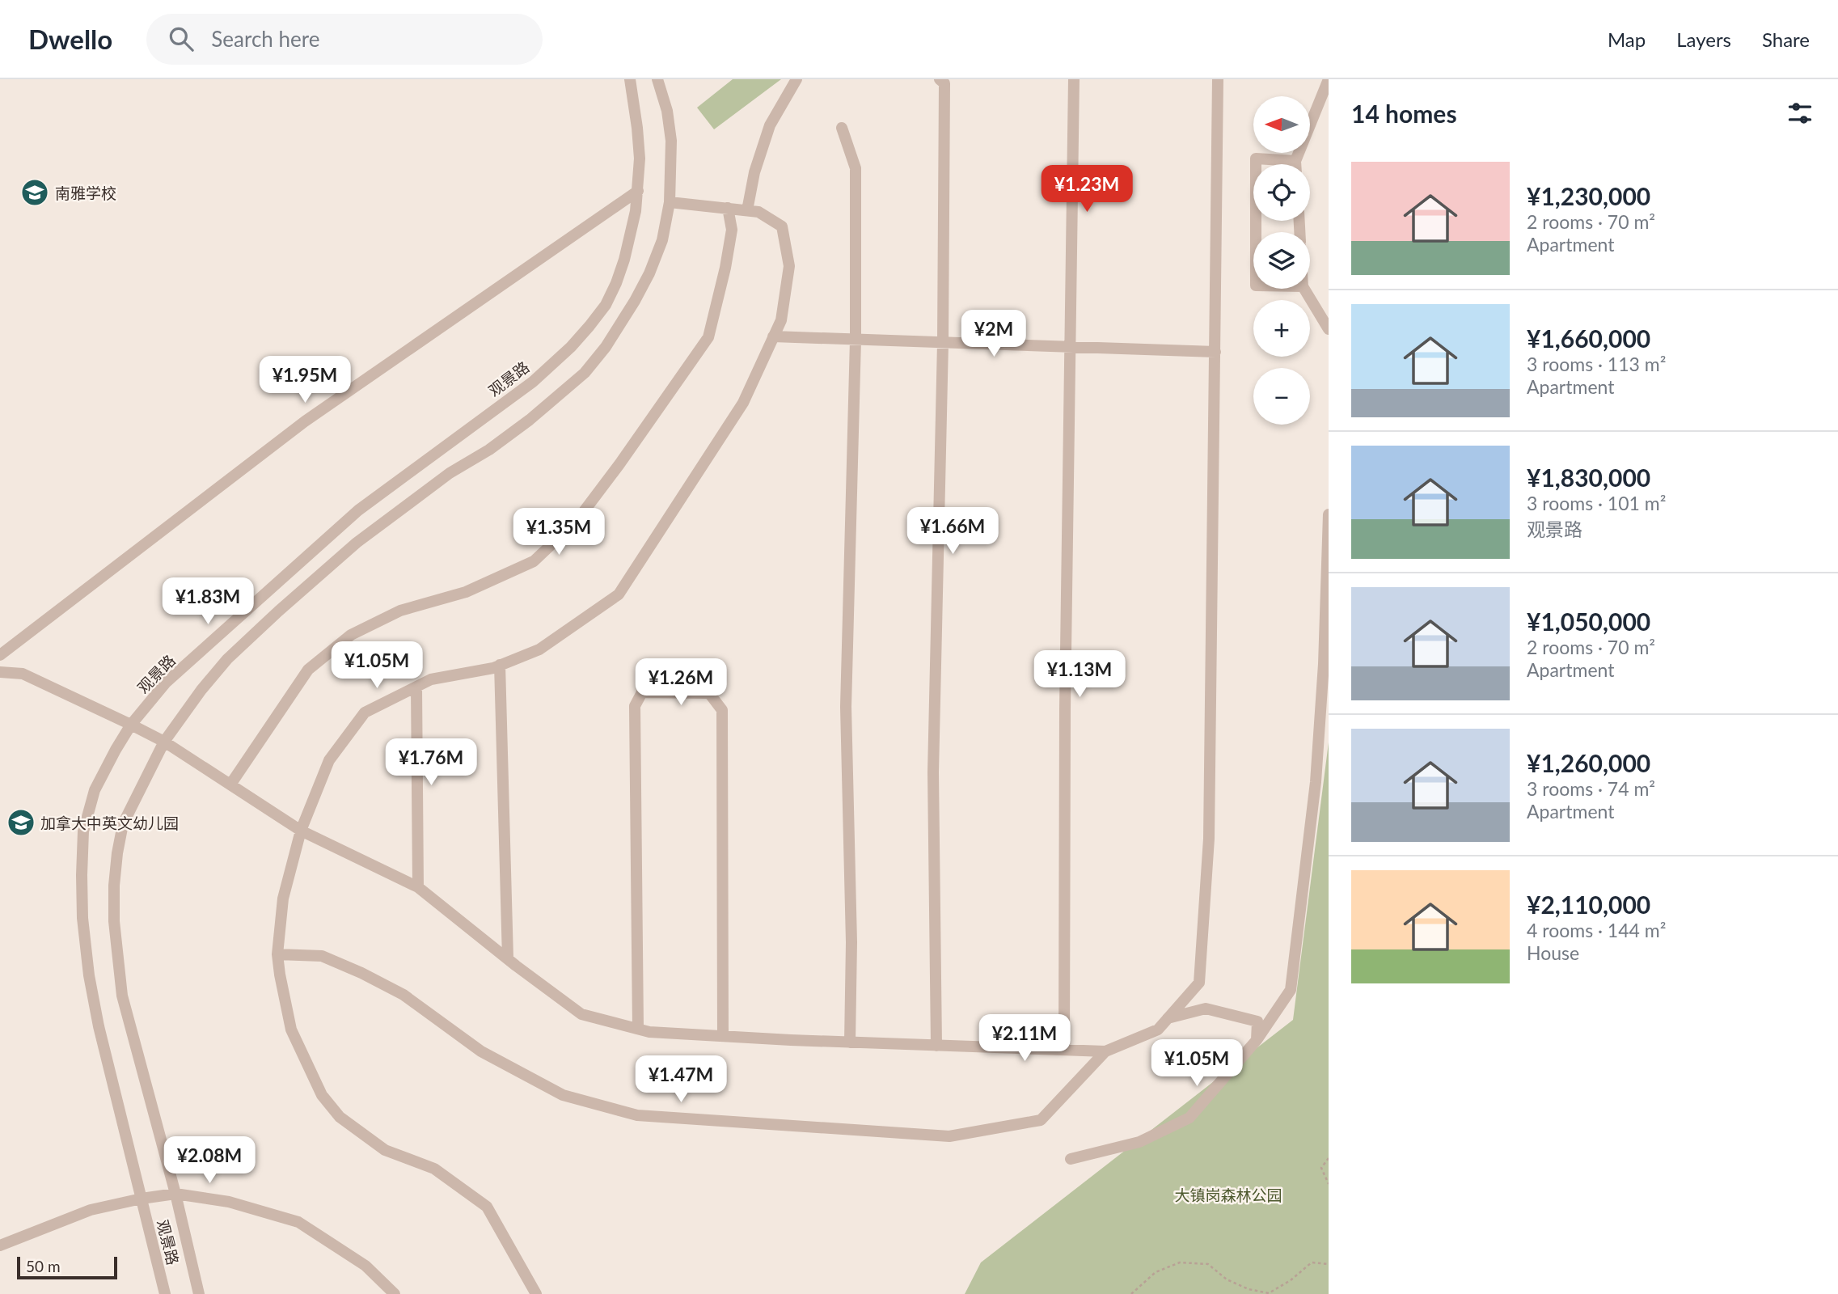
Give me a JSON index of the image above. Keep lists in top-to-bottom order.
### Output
{
  "streets": {
    "street": ["观景路"]
  },
  "parks": ["大镇岗森林公园"],
  "places": {
    "school or university": ["南雅学校", "加拿大中英文幼儿园"]
  },
  "scale_bar": "50 m",
  "north": "left",
  "page": {
    "header": "Dwello",
    "search": "Search here",
    "nav": ["Map", "Layers", "Share"],
    "heading": "14 homes",
    "map_buttons": ["+", "−"],
    "list": [
      {
        "name": "¥1,230,000",
        "note": "2 rooms · 70 m² · Apartment"
      },
      {
        "name": "¥1,660,000",
        "note": "3 rooms · 113 m² · Apartment"
      },
      {
        "name": "¥1,830,000",
        "note": "3 rooms · 101 m² · 观景路"
      },
      {
        "name": "¥1,050,000",
        "note": "2 rooms · 70 m² · Apartment"
      },
      {
        "name": "¥1,260,000",
        "note": "3 rooms · 74 m² · Apartment"
      },
      {
        "name": "¥2,110,000",
        "note": "4 rooms · 144 m² · House"
      }
    ],
    "price": [
      "¥1.23M",
      "¥2M",
      "¥1.95M",
      "¥1.66M",
      "¥1.35M",
      "¥1.83M",
      "¥1.05M",
      "¥1.13M",
      "¥1.26M",
      "¥1.76M",
      "¥2.11M",
      "¥1.05M",
      "¥1.47M",
      "¥2.08M"
    ],
    "scale": "50 m"
  }
}
